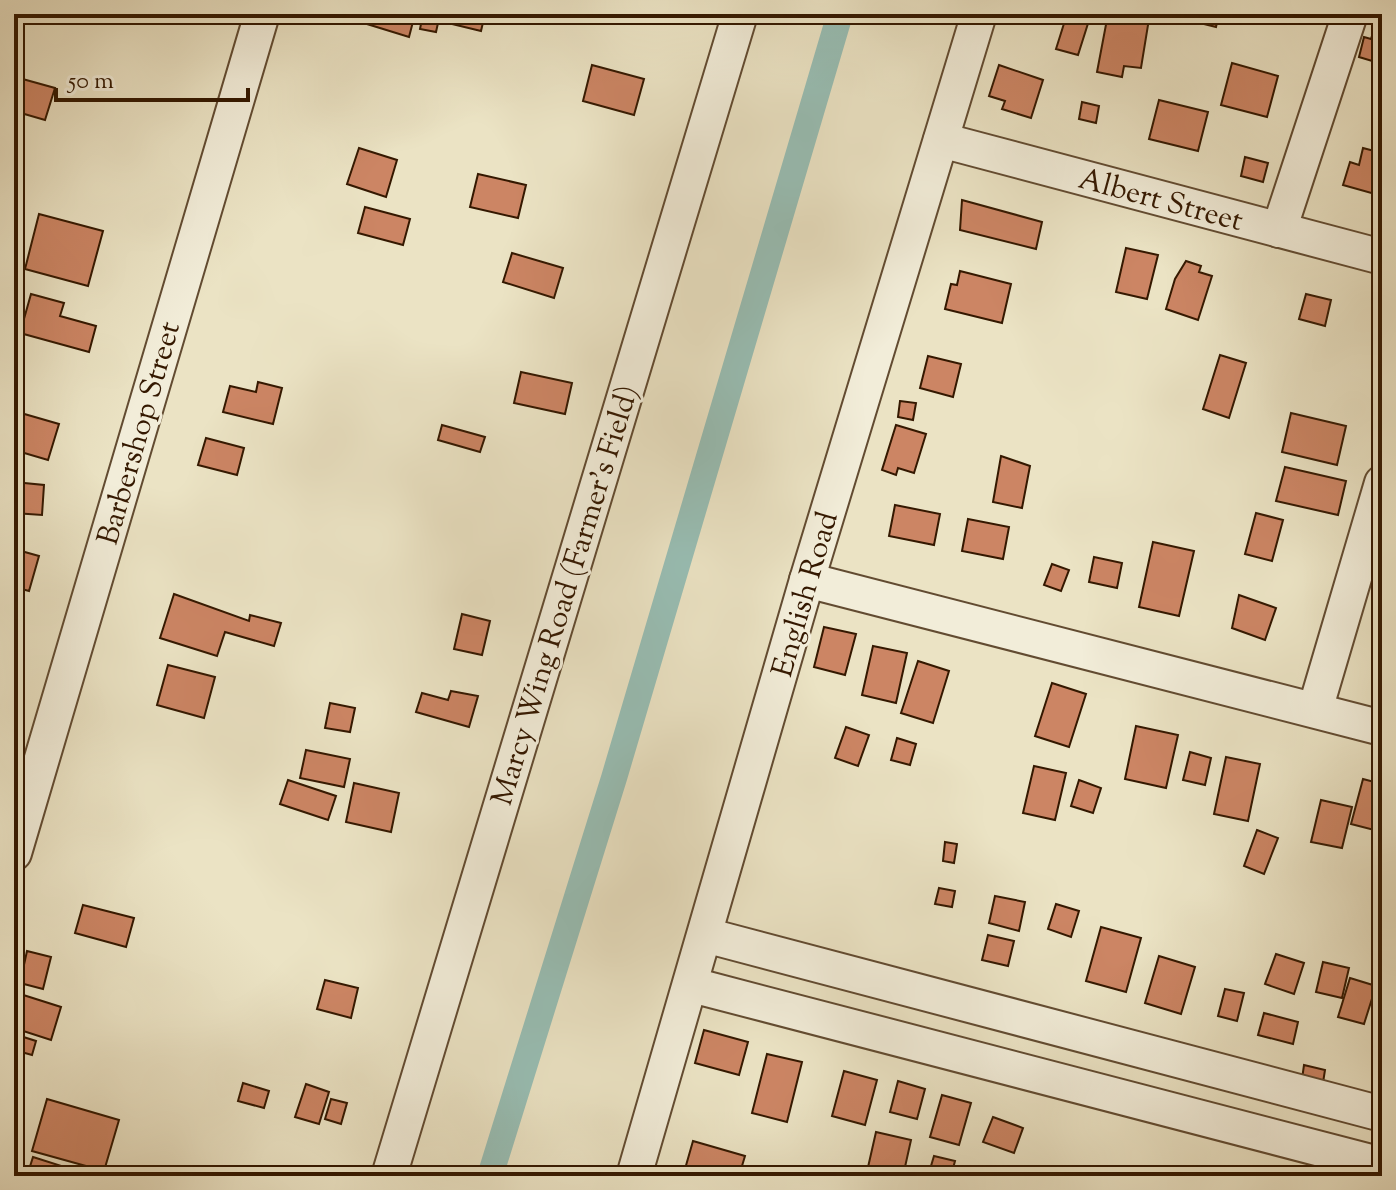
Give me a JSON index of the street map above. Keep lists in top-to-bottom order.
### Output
{
  "streets": {
    "street": [
      "Albert Street",
      "Barbershop Street",
      "English Road",
      "Marcy Wing Road (Farmer's Field)"
    ]
  },
  "crossings": [
    ["Albert Street", "English Road"]
  ],
  "scale_bar": "50 m"
}
